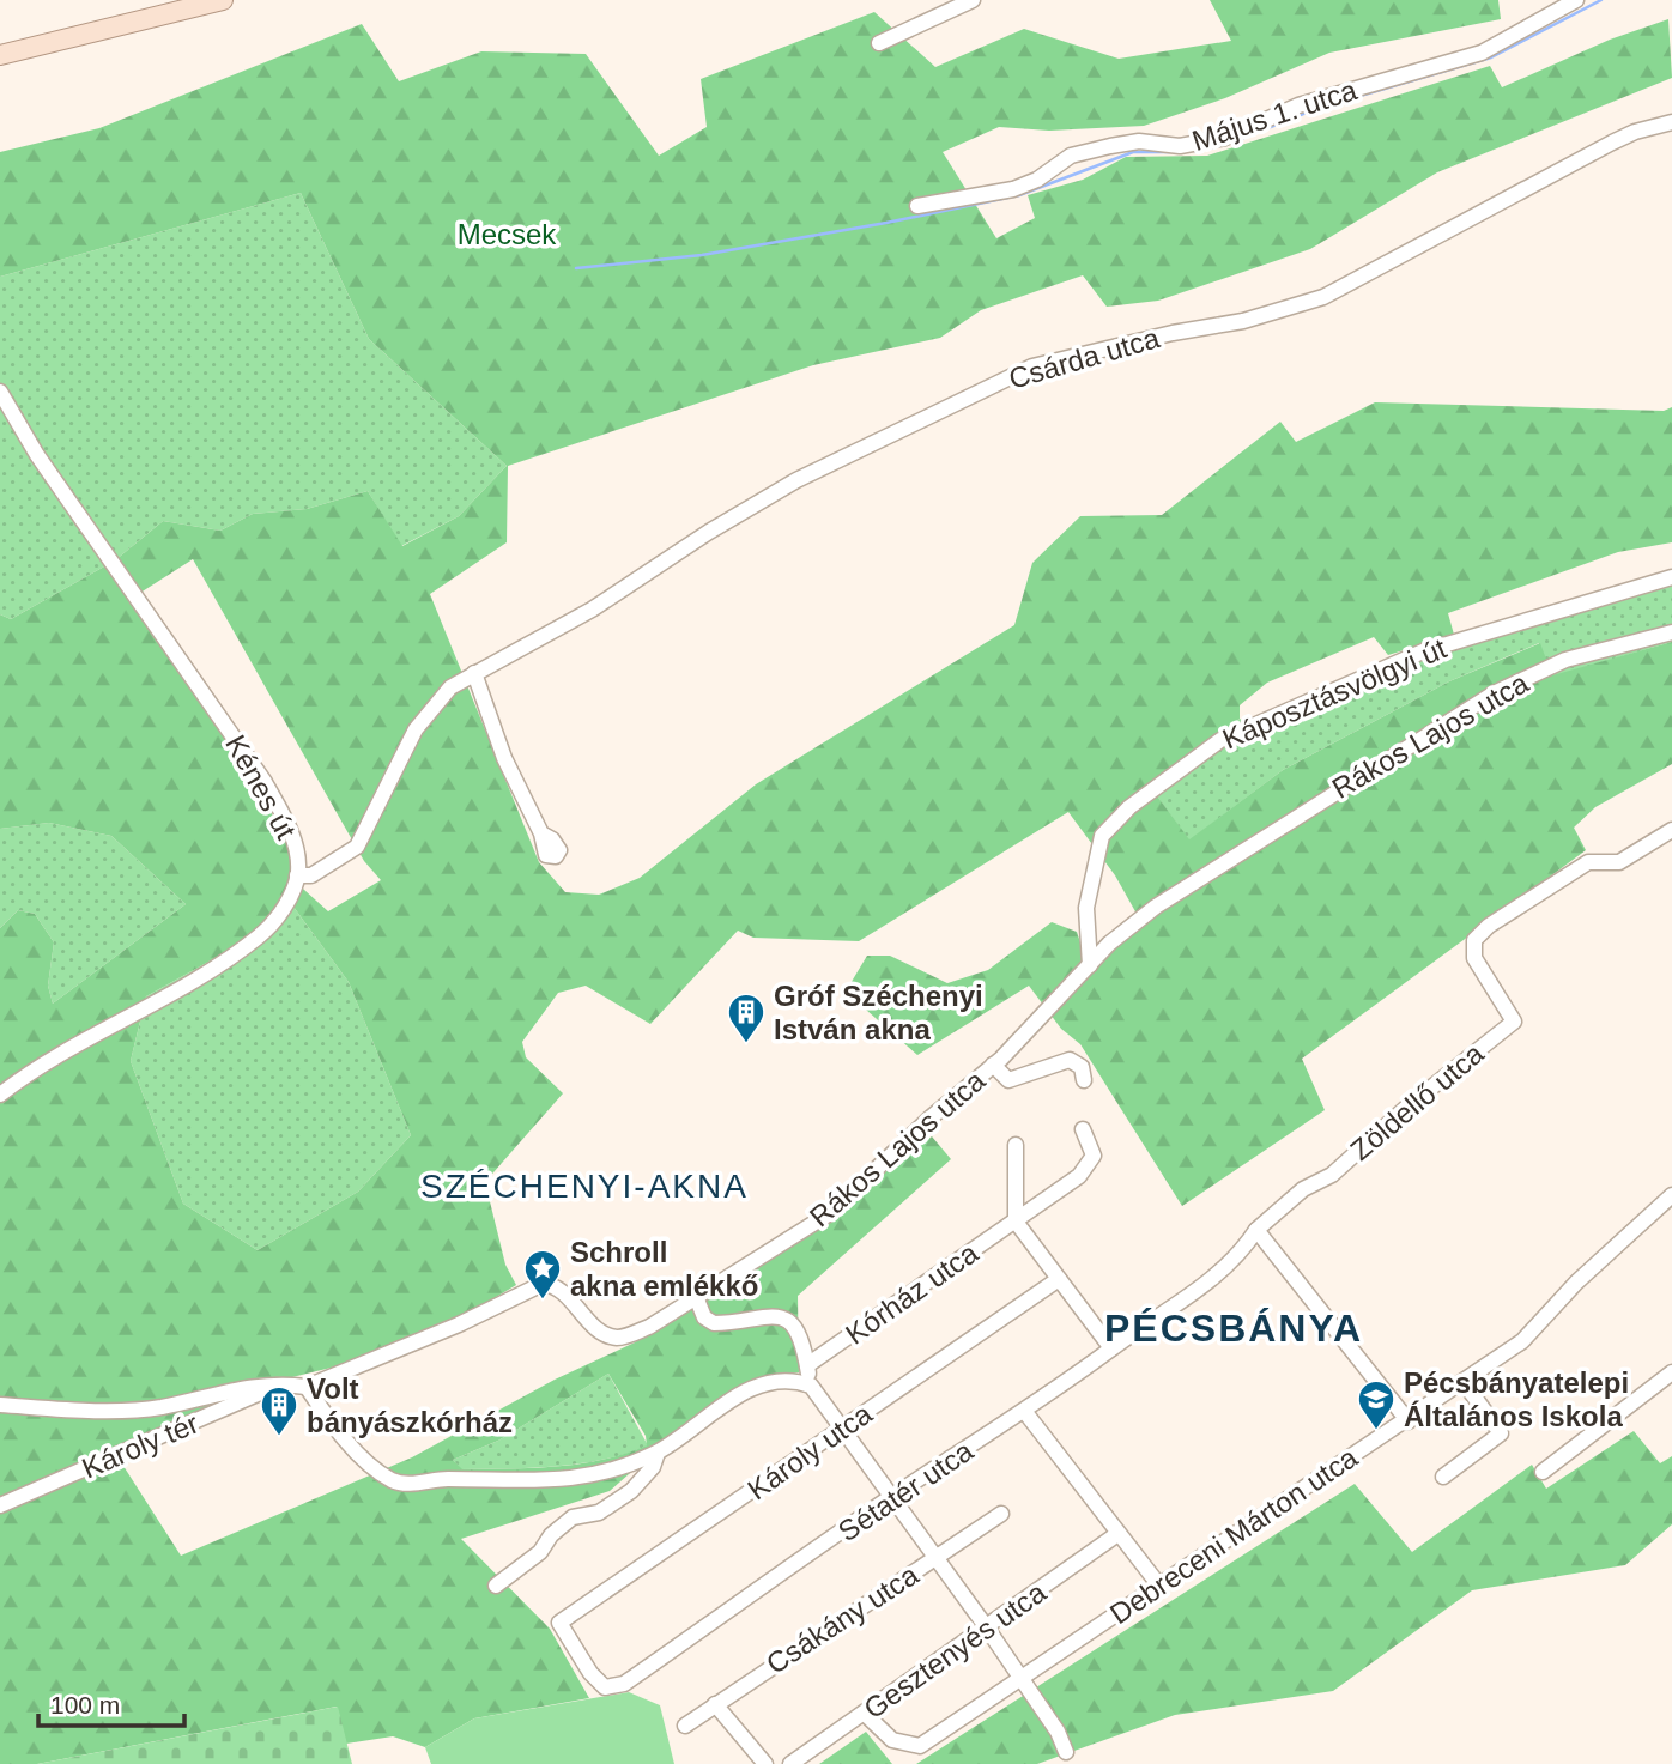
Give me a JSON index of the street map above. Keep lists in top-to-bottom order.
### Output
{
  "streets": {
    "street": [
      "Május 1. utca",
      "Csárda utca",
      "Káposztásvölgyi út",
      "Rákos Lajos utca",
      "Kénes út",
      "Zöldellő utca",
      "Kórház utca",
      "Károly tér",
      "Károly utca",
      "Sétatér utca",
      "Debreceni Márton utca",
      "Csákány utca",
      "Gesztenyés utca"
    ]
  },
  "crossings": [
    ["Csárda utca", "Kénes út"],
    ["Káposztásvölgyi út", "Rákos Lajos utca"],
    ["Zöldellő utca", "Sétatér utca"],
    ["Károly utca", "Sétatér utca"],
    ["Debreceni Márton utca", "Gesztenyés utca"]
  ],
  "districts": ["SZÉCHENYI-AKNA", "PÉCSBÁNYA"],
  "parks": ["Mecsek"],
  "places": {
    "building": ["Gróf Széchenyi István akna", "Volt bányászkórház"],
    "place": ["Schroll akna emlékkő"],
    "school or university": ["Pécsbányatelepi Általános Iskola"]
  },
  "scale_bar": "100 m"
}
